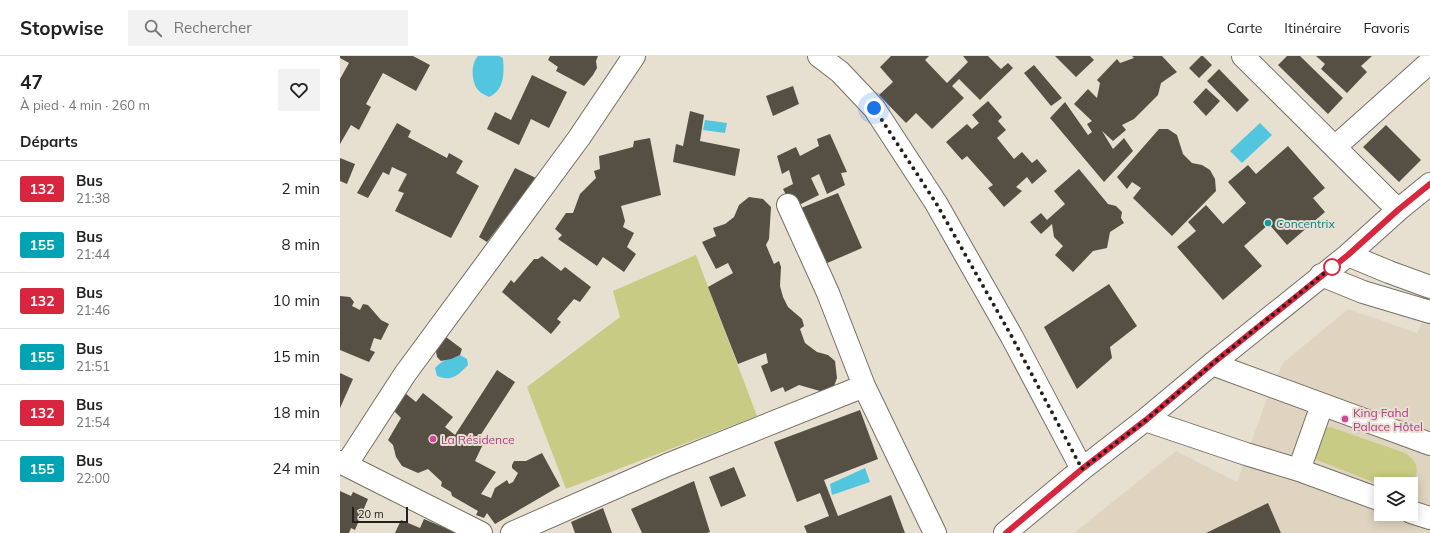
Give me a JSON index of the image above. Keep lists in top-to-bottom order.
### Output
{
  "places": ["Concentrix", "King Fahd Palace Hôtel", "La Résidence"],
  "lines": ["bus line 132"],
  "scale_bar": "20 m",
  "page": {
    "header": "Stopwise",
    "search": "Rechercher",
    "nav": ["Carte", "Itinéraire", "Favoris"],
    "heading": [
      ["47", "À pied · 4 min · 260 m"],
      "Départs"
    ],
    "list": [
      {
        "mark": "132",
        "name": "Bus",
        "note": "21:38",
        "value": "2 min"
      },
      {
        "mark": "155",
        "name": "Bus",
        "note": "21:44",
        "value": "8 min"
      },
      {
        "mark": "132",
        "name": "Bus",
        "note": "21:46",
        "value": "10 min"
      },
      {
        "mark": "155",
        "name": "Bus",
        "note": "21:51",
        "value": "15 min"
      },
      {
        "mark": "132",
        "name": "Bus",
        "note": "21:54",
        "value": "18 min"
      },
      {
        "mark": "155",
        "name": "Bus",
        "note": "22:00",
        "value": "24 min"
      }
    ],
    "scale": "20 m"
  }
}
